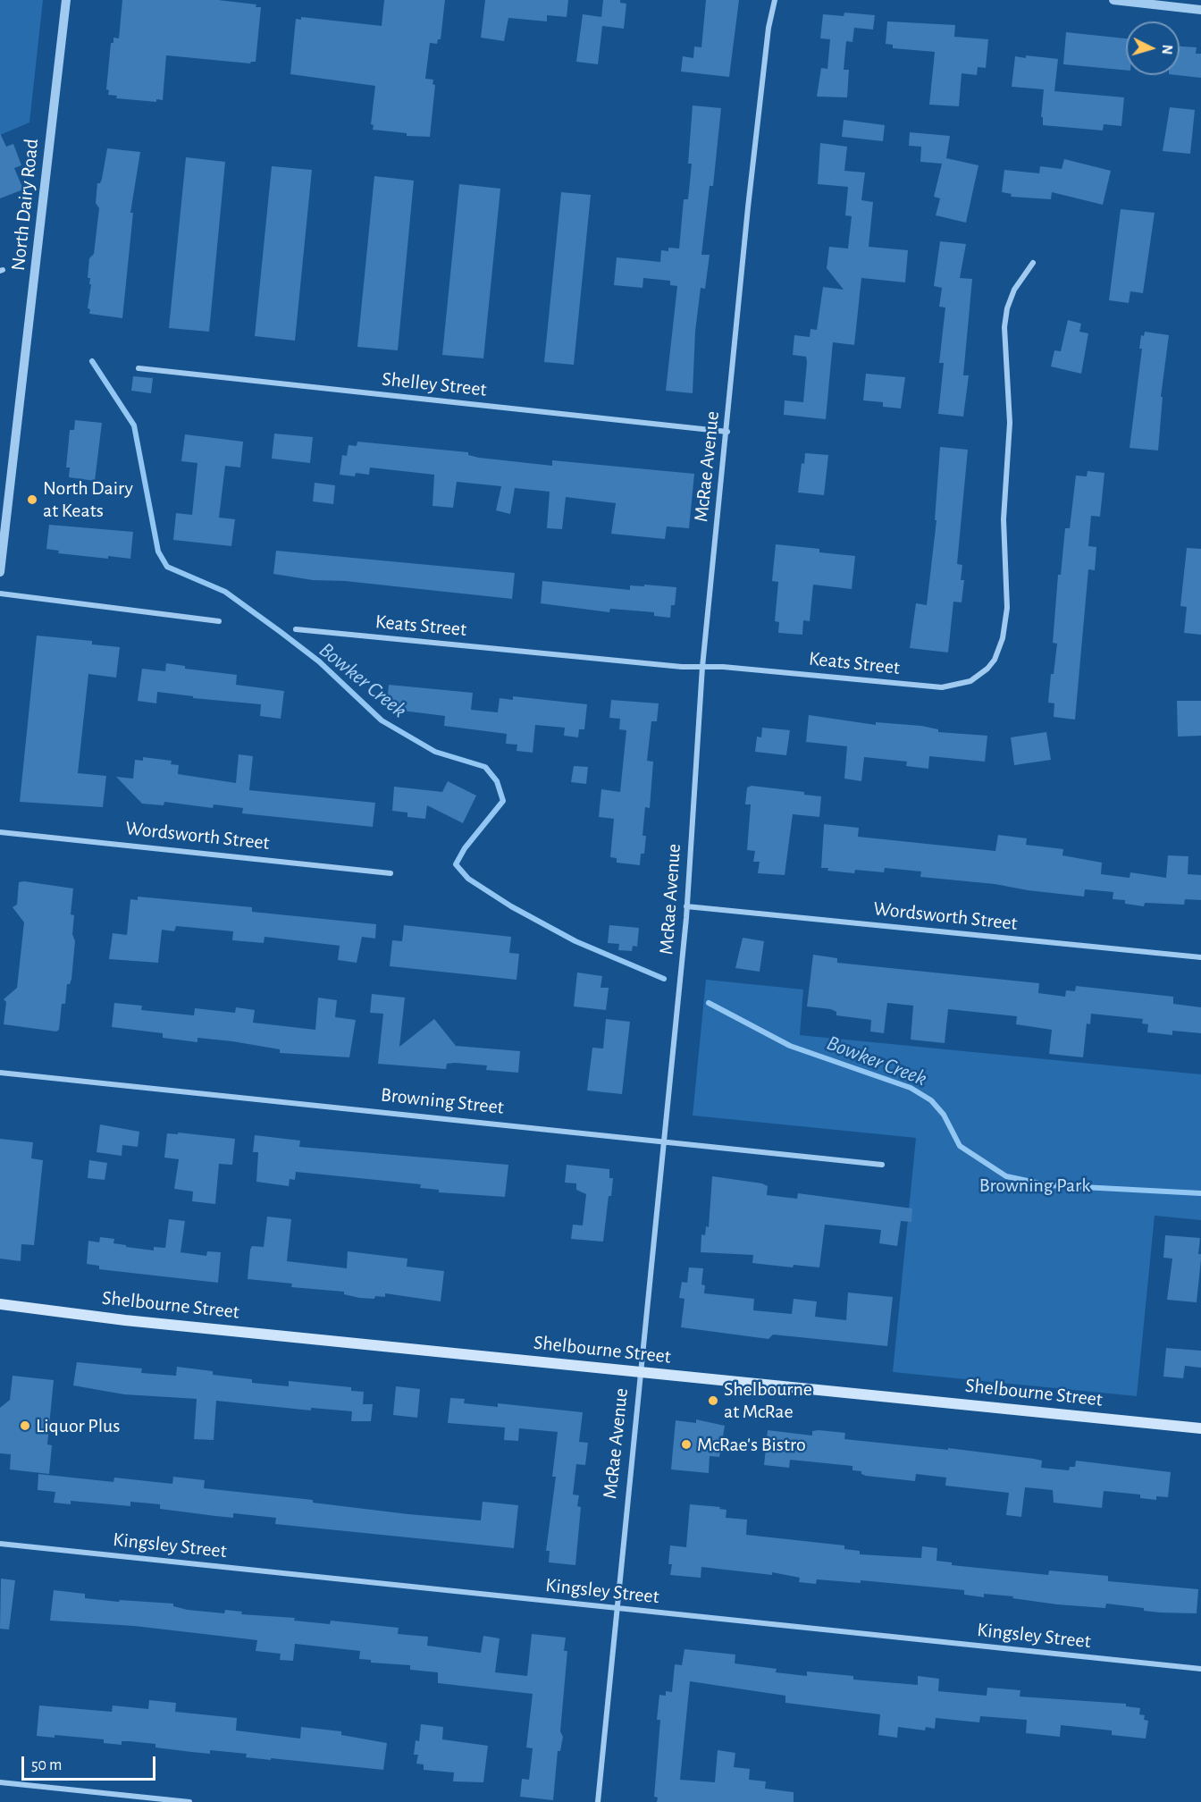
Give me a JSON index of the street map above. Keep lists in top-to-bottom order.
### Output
{
  "streets": {
    "main road": ["Shelbourne Street"],
    "street": [
      "North Dairy Road",
      "Shelley Street",
      "McRae Avenue",
      "Keats Street",
      "Wordsworth Street",
      "Browning Street",
      "Kingsley Street"
    ]
  },
  "crossings": [
    ["Shelley Street", "McRae Avenue"],
    ["McRae Avenue", "Keats Street"],
    ["McRae Avenue", "Wordsworth Street"],
    ["McRae Avenue", "Browning Street"],
    ["McRae Avenue", "Shelbourne Street"],
    ["McRae Avenue", "Kingsley Street"]
  ],
  "water": ["Bowker Creek"],
  "parks": ["Browning Park"],
  "places": [
    "North Dairy at Keats",
    "Shelbourne at McRae",
    "Liquor Plus",
    "McRae's Bistro"
  ],
  "scale_bar": "50 m",
  "north": "right"
}
